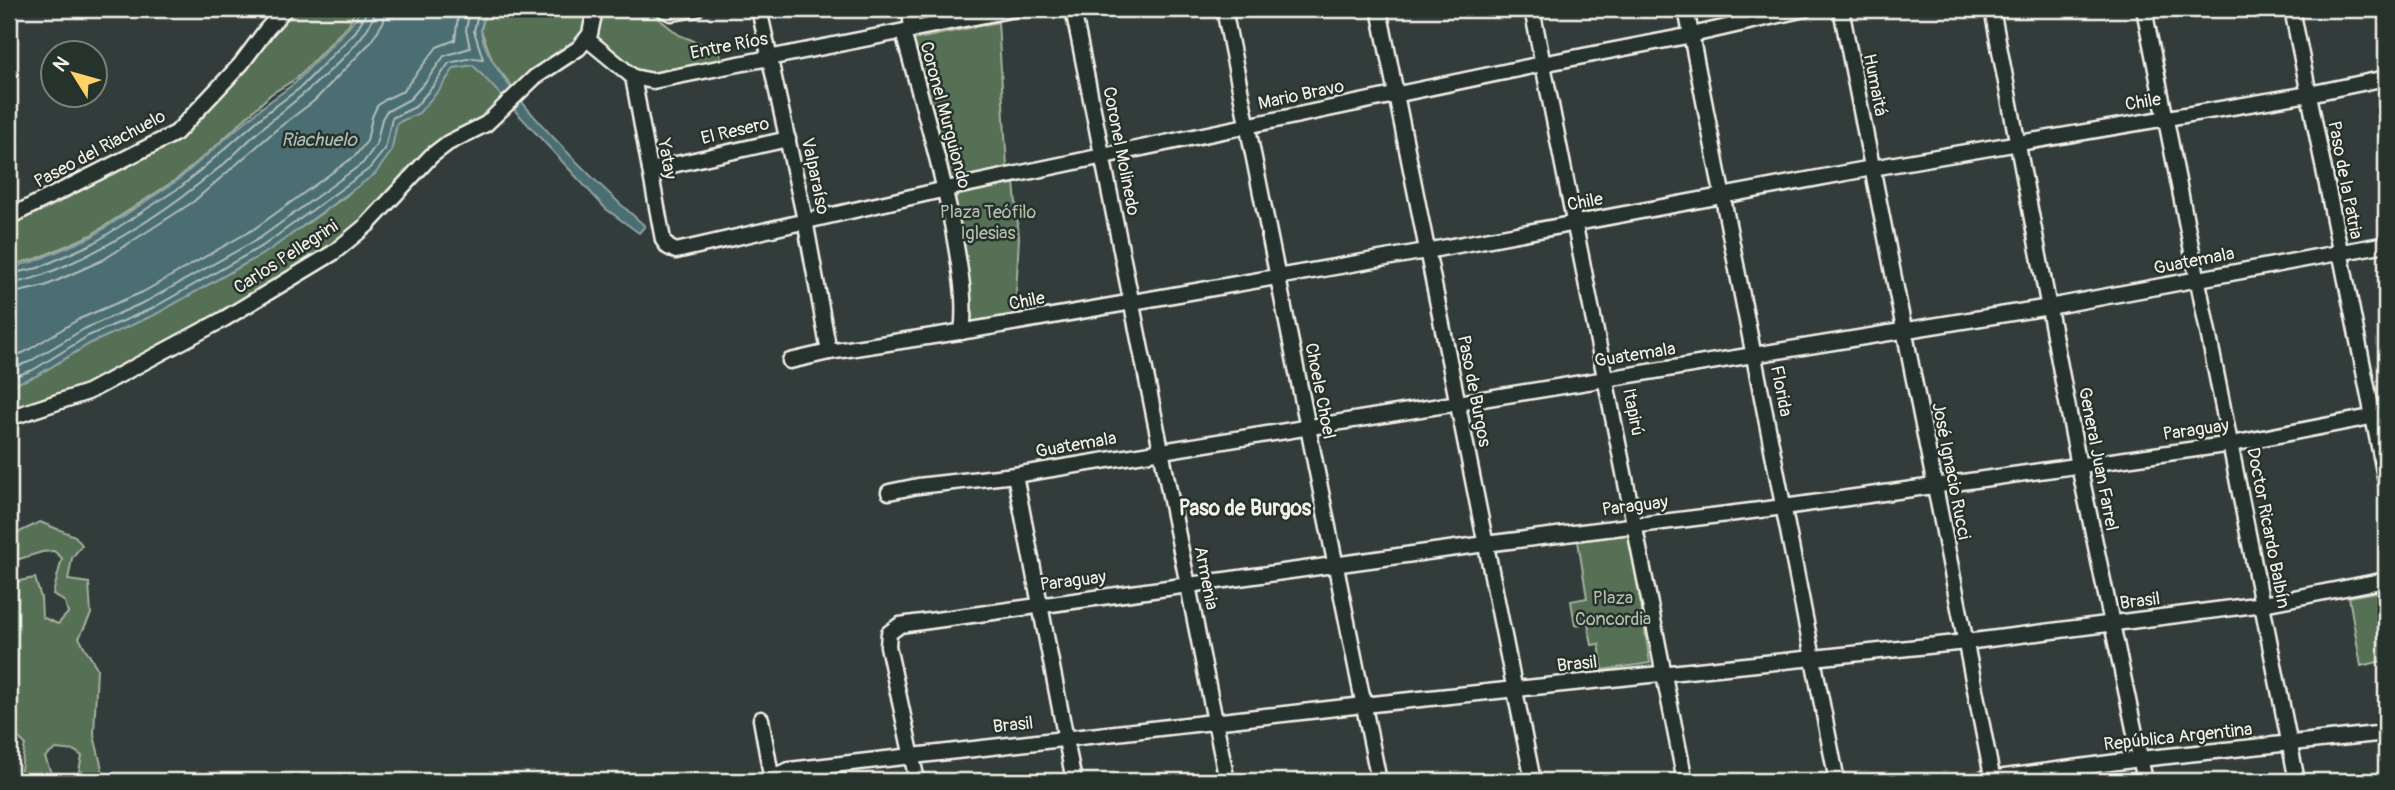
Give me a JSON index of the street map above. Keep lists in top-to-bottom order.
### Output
{
  "streets": {
    "street": [
      "Entre Ríos",
      "Humaitá",
      "Mario Bravo",
      "Chile",
      "Coronel Murguiondo",
      "El Resero",
      "Paseo del Riachuelo",
      "Coronel Molinedo",
      "Yatay",
      "Valparaíso",
      "Paso de la Patria",
      "Carlos Pellegrini",
      "Guatemala",
      "Choele Choel",
      "Paso de Burgos",
      "Florida",
      "Itapirú",
      "Paraguay",
      "General Juan Farrel",
      "José Ignacio Rucci",
      "Doctor Ricardo Balbín",
      "Armenia",
      "Brasil",
      "República Argentina"
    ]
  },
  "crossings": [
    ["Entre Ríos", "Coronel Murguiondo"],
    ["Entre Ríos", "Yatay"],
    ["Entre Ríos", "Valparaíso"],
    ["Humaitá", "Chile"],
    ["Humaitá", "José Ignacio Rucci"],
    ["Mario Bravo", "Coronel Murguiondo"],
    ["Mario Bravo", "Coronel Molinedo"],
    ["Mario Bravo", "Yatay"],
    ["Mario Bravo", "Valparaíso"],
    ["Mario Bravo", "Choele Choel"],
    ["Mario Bravo", "Paso de Burgos"],
    ["Mario Bravo", "Florida"],
    ["Mario Bravo", "Itapirú"],
    ["Chile", "Coronel Murguiondo"],
    ["Chile", "Coronel Molinedo"],
    ["Chile", "Valparaíso"],
    ["Chile", "Paso de la Patria"],
    ["Chile", "Choele Choel"],
    ["Chile", "Paso de Burgos"],
    ["Chile", "Florida"],
    ["Chile", "Itapirú"],
    ["Chile", "General Juan Farrel"],
    ["Chile", "José Ignacio Rucci"],
    ["Chile", "Doctor Ricardo Balbín"],
    ["Chile", "Armenia"],
    ["El Resero", "Yatay"],
    ["El Resero", "Valparaíso"],
    ["Coronel Molinedo", "Armenia"],
    ["Paso de la Patria", "Guatemala"],
    ["Paso de la Patria", "Paraguay"],
    ["Guatemala", "Choele Choel"],
    ["Guatemala", "Paso de Burgos"],
    ["Guatemala", "Florida"],
    ["Guatemala", "Itapirú"],
    ["Guatemala", "General Juan Farrel"],
    ["Guatemala", "José Ignacio Rucci"],
    ["Guatemala", "Doctor Ricardo Balbín"],
    ["Guatemala", "Armenia"],
    ["Choele Choel", "Paraguay"],
    ["Choele Choel", "Brasil"],
    ["Paso de Burgos", "Paraguay"],
    ["Paso de Burgos", "Brasil"],
    ["Florida", "Paraguay"],
    ["Florida", "Brasil"],
    ["Itapirú", "Paraguay"],
    ["Itapirú", "Brasil"],
    ["Paraguay", "General Juan Farrel"],
    ["Paraguay", "José Ignacio Rucci"],
    ["Paraguay", "Doctor Ricardo Balbín"],
    ["Paraguay", "Armenia"],
    ["Paraguay", "Brasil"],
    ["General Juan Farrel", "Brasil"],
    ["General Juan Farrel", "República Argentina"],
    ["José Ignacio Rucci", "Brasil"],
    ["José Ignacio Rucci", "República Argentina"],
    ["Doctor Ricardo Balbín", "Brasil"],
    ["Doctor Ricardo Balbín", "República Argentina"],
    ["Armenia", "Brasil"]
  ],
  "districts": ["Paso de Burgos"],
  "water": ["Riachuelo"],
  "parks": ["Plaza Teófilo Iglesias", "Plaza Concordia"],
  "north": "top left"
}
